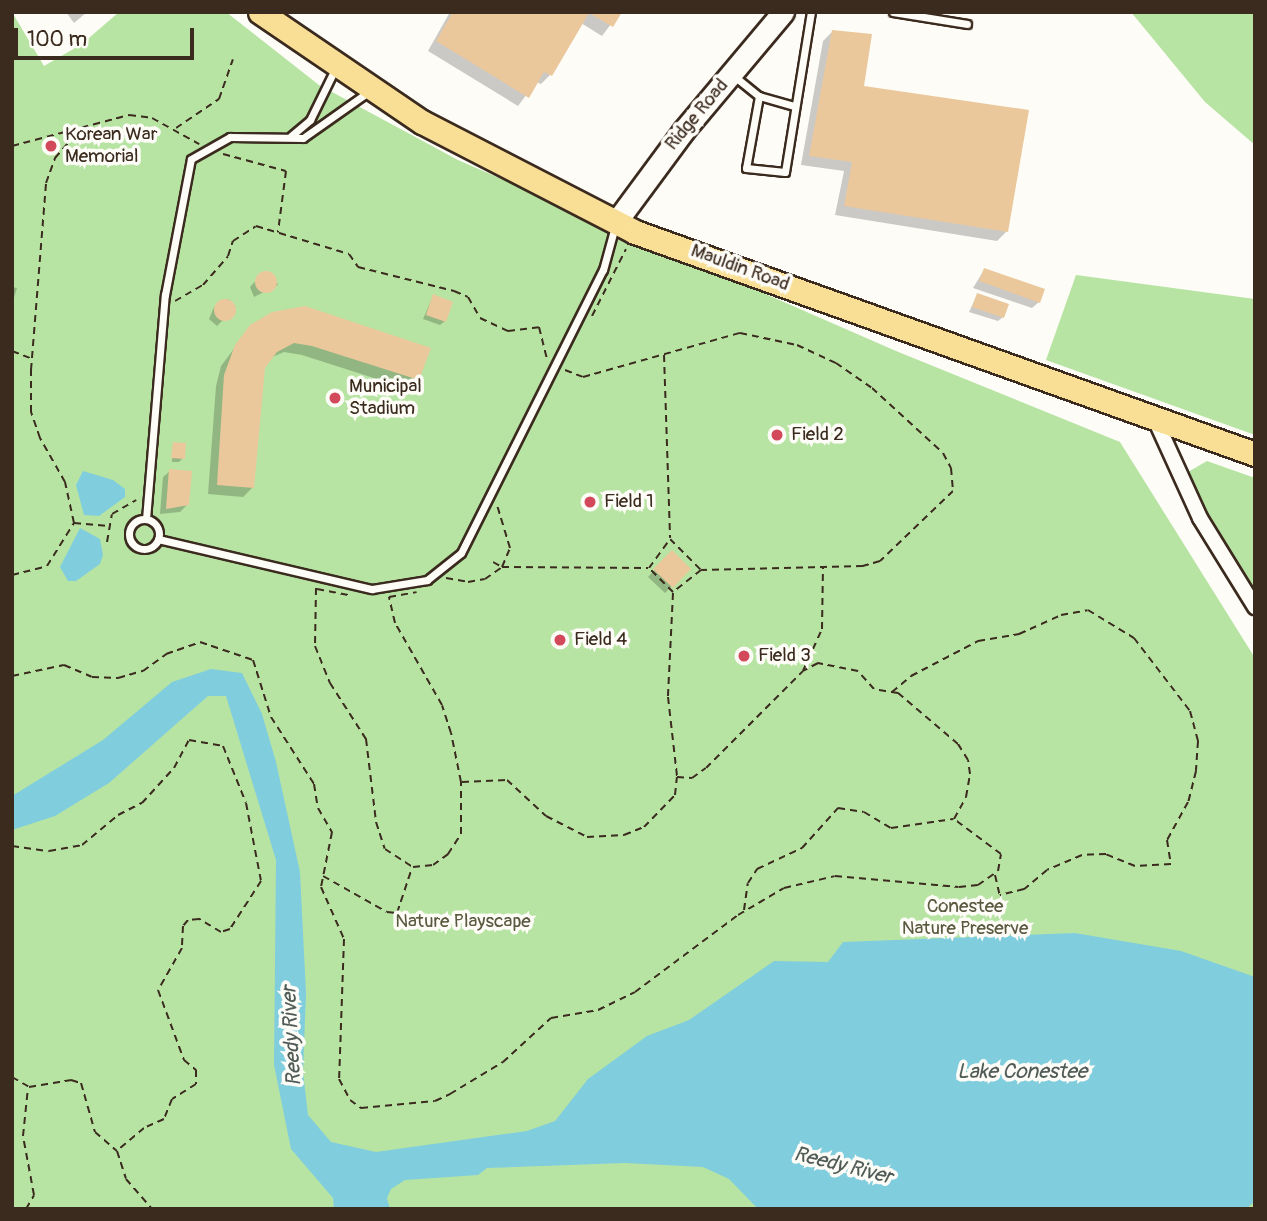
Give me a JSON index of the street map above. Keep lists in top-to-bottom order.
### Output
{
  "streets": {
    "main road": ["Mauldin Road"],
    "street": ["Ridge Road"]
  },
  "crossings": [
    ["Ridge Road", "Mauldin Road"]
  ],
  "water": ["Reedy River", "Lake Conestee"],
  "parks": ["Conestee Nature Preserve", "Nature Playscape"],
  "places": [
    "Korean War Memorial",
    "Municipal Stadium",
    "Field 2",
    "Field 1",
    "Field 4",
    "Field 3"
  ],
  "scale_bar": "100 m"
}
